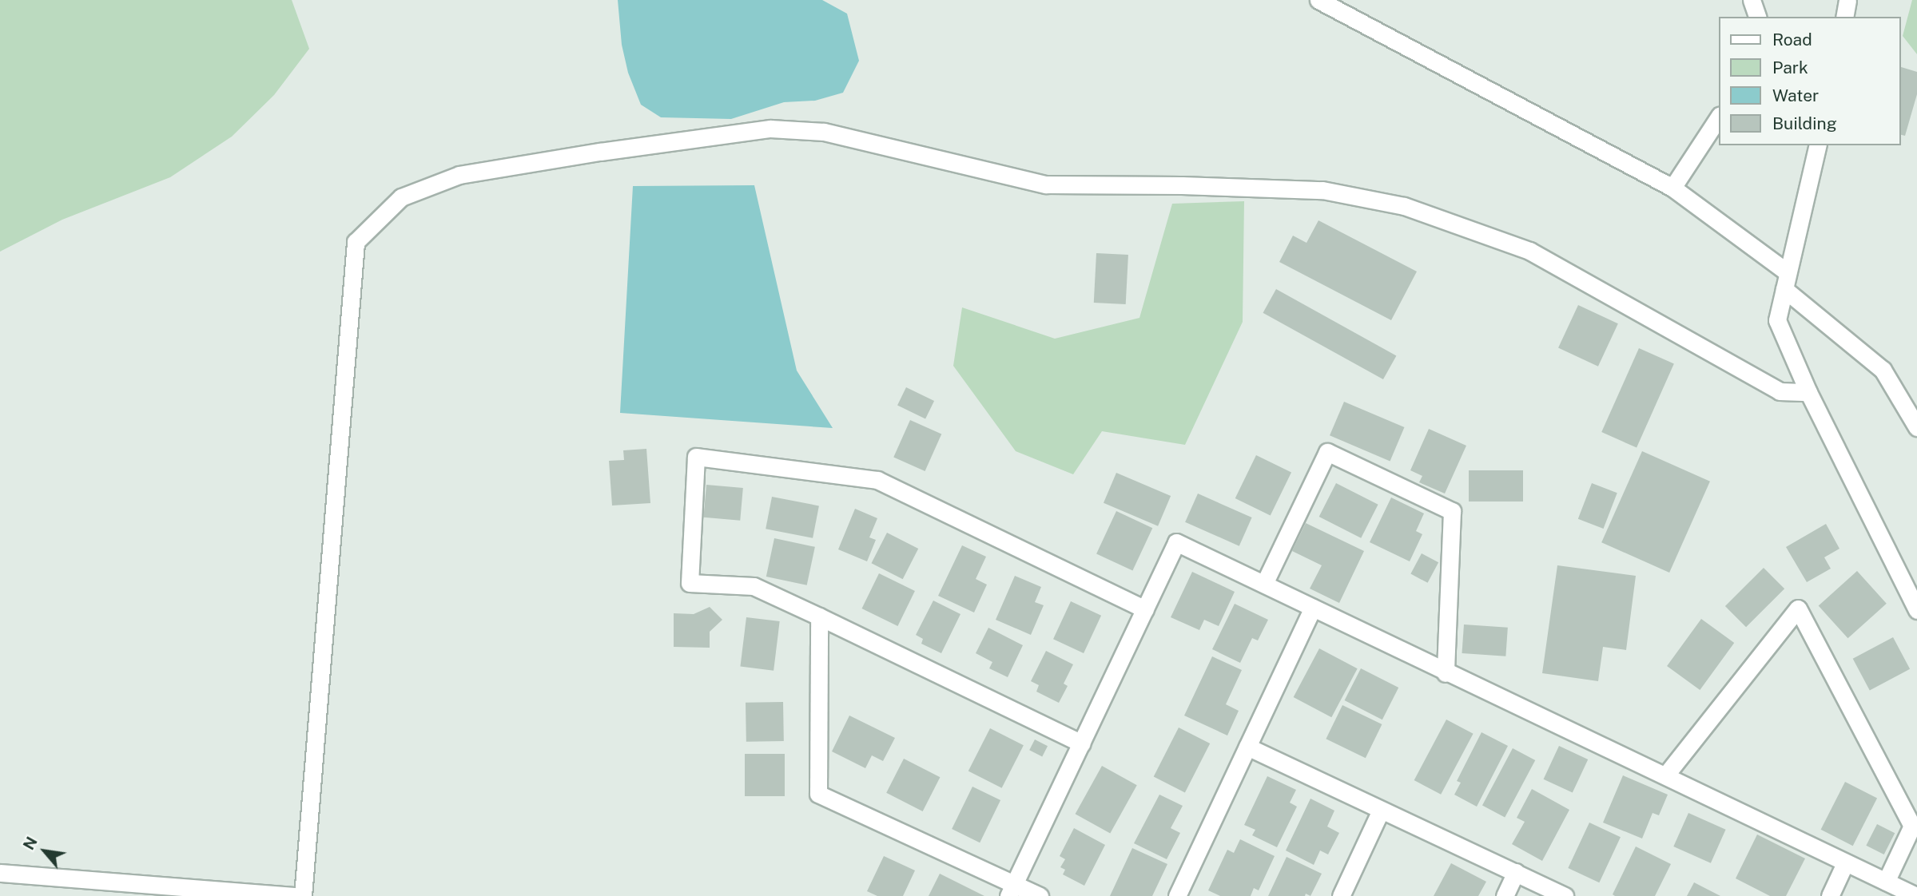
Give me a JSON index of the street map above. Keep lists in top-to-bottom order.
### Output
{
  "legend": [
    "Road",
    "Park",
    "Water",
    "Building"
  ],
  "north": "top left"
}
